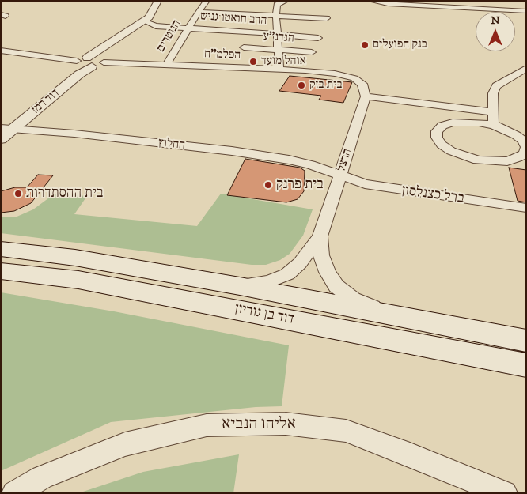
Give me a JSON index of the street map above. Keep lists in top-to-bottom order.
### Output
{
  "streets": {
    "main road": ["דוד בן גוריון"],
    "street": [
      "הרב חואטו גניש",
      "הנוטרים",
      "הגדנ\"ע",
      "הפלמ\"ח",
      "דוד רמז",
      "החלוץ",
      "הרצל",
      "ברל כצנלסון",
      "אליהו הנביא"
    ]
  },
  "crossings": [
    ["הרב חואטו גניש", "הנוטרים"],
    ["הנוטרים", "הפלמ\"ח"],
    ["הפלמ\"ח", "הרצל"],
    ["דוד רמז", "החלוץ"],
    ["החלוץ", "הרצל"],
    ["החלוץ", "ברל כצנלסון"],
    ["הרצל", "ברל כצנלסון"],
    ["הרצל", "דוד בן גוריון"]
  ],
  "places": [
    "בנק הפועלים",
    "אוהל מועד",
    "בית בזק",
    "בית פרנק",
    "בית ההסתדרות"
  ],
  "north": "top"
}
